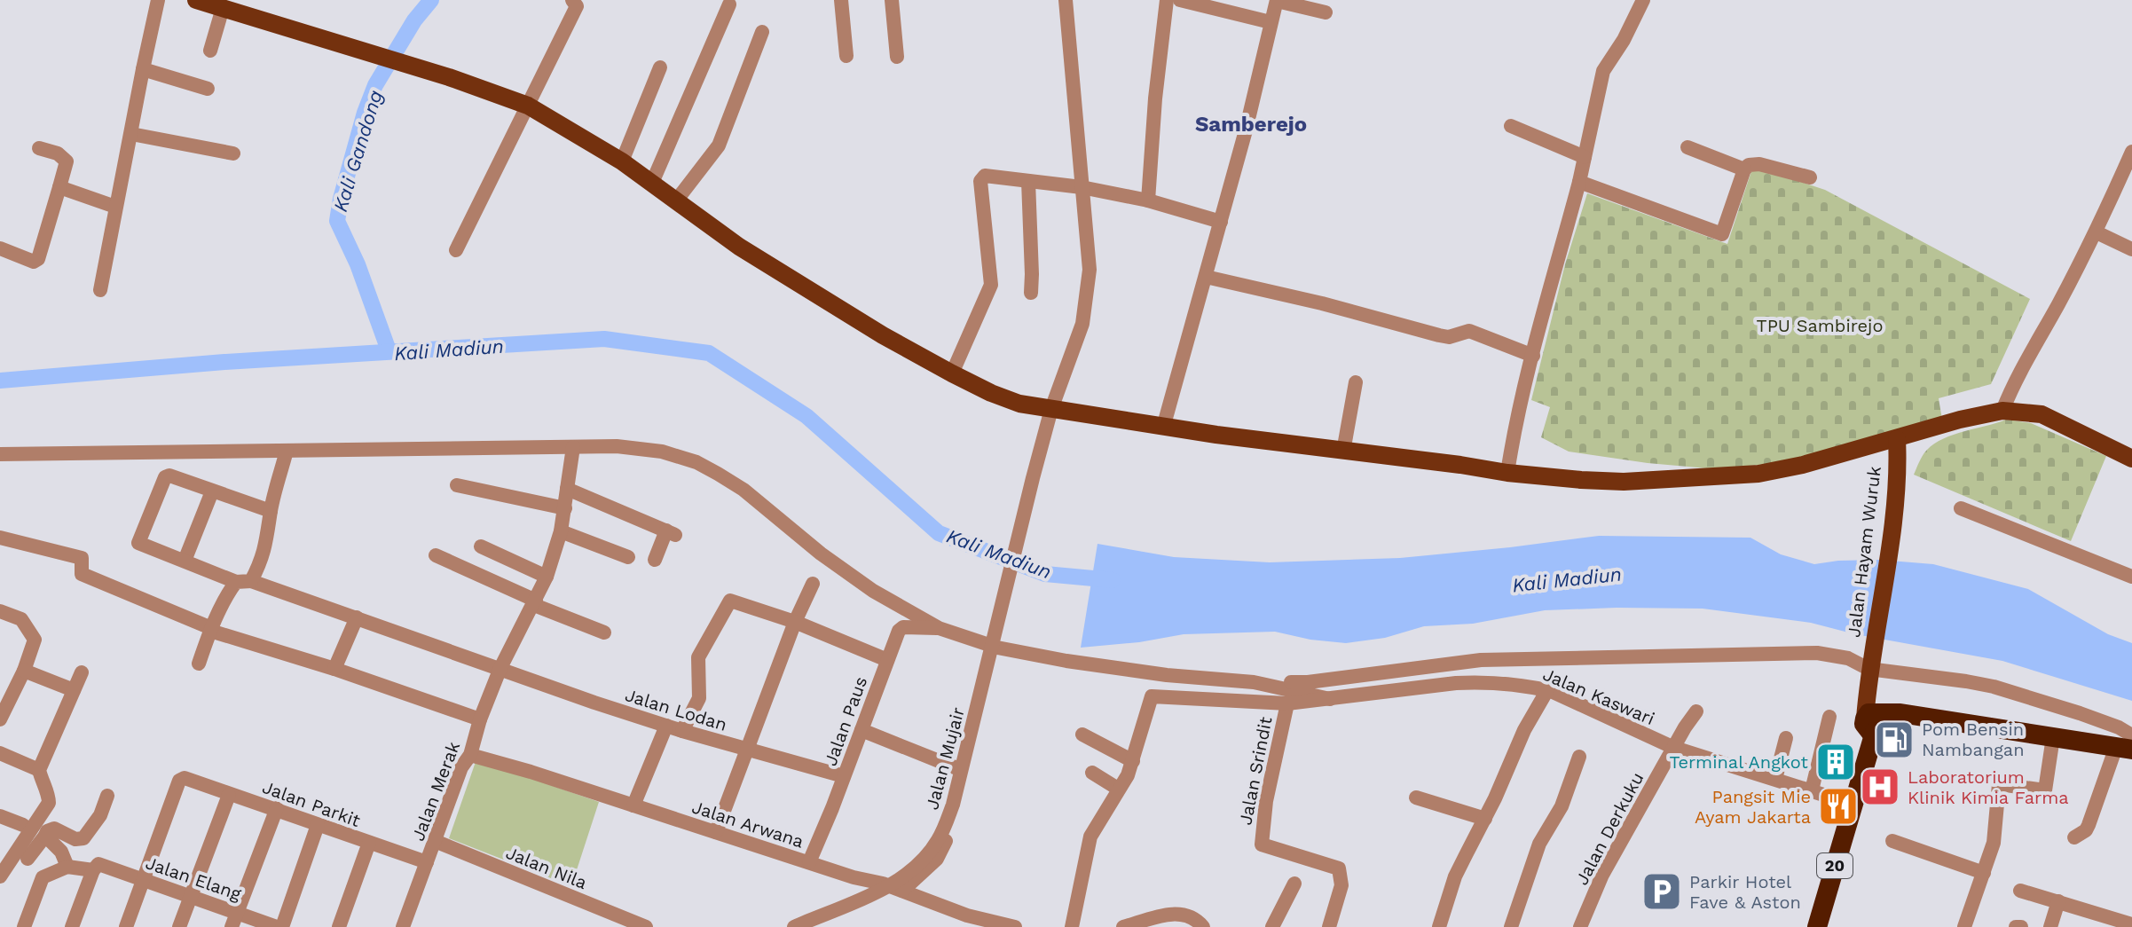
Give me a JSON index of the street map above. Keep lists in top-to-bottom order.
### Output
{
  "streets": {
    "highway": ["20"],
    "main road": ["Jalan Hayam Wuruk"],
    "street": [
      "Jalan Kaswari",
      "Jalan Lodan",
      "Jalan Paus",
      "Jalan Mujair",
      "Jalan Srindit",
      "Jalan Merak",
      "Jalan Parkit",
      "Jalan Arwana",
      "Jalan Derkuku",
      "Jalan Nila",
      "Jalan Elang"
    ]
  },
  "crossings": [
    ["Jalan Hayam Wuruk", "20"],
    ["Jalan Kaswari", "Jalan Srindit"],
    ["Jalan Kaswari", "Jalan Derkuku"],
    ["Jalan Kaswari", "20"],
    ["Jalan Lodan", "Jalan Paus"],
    ["Jalan Lodan", "Jalan Merak"],
    ["Jalan Paus", "Jalan Arwana"],
    ["Jalan Mujair", "Jalan Arwana"],
    ["Jalan Merak", "Jalan Parkit"],
    ["Jalan Merak", "Jalan Arwana"],
    ["Jalan Merak", "Jalan Nila"],
    ["Jalan Parkit", "Jalan Elang"]
  ],
  "districts": ["Samberejo"],
  "water": ["Kali Gandong", "Kali Madiun"],
  "parks": ["TPU Sambirejo"],
  "places": {
    "fuel station": ["Pom Bensin Nambangan"],
    "building": ["Terminal Angkot"],
    "hospital": ["Laboratorium Klinik Kimia Farma"],
    "restaurant": ["Pangsit Mie Ayam Jakarta"],
    "parking": ["Parkir Hotel Fave & Aston"]
  }
}
